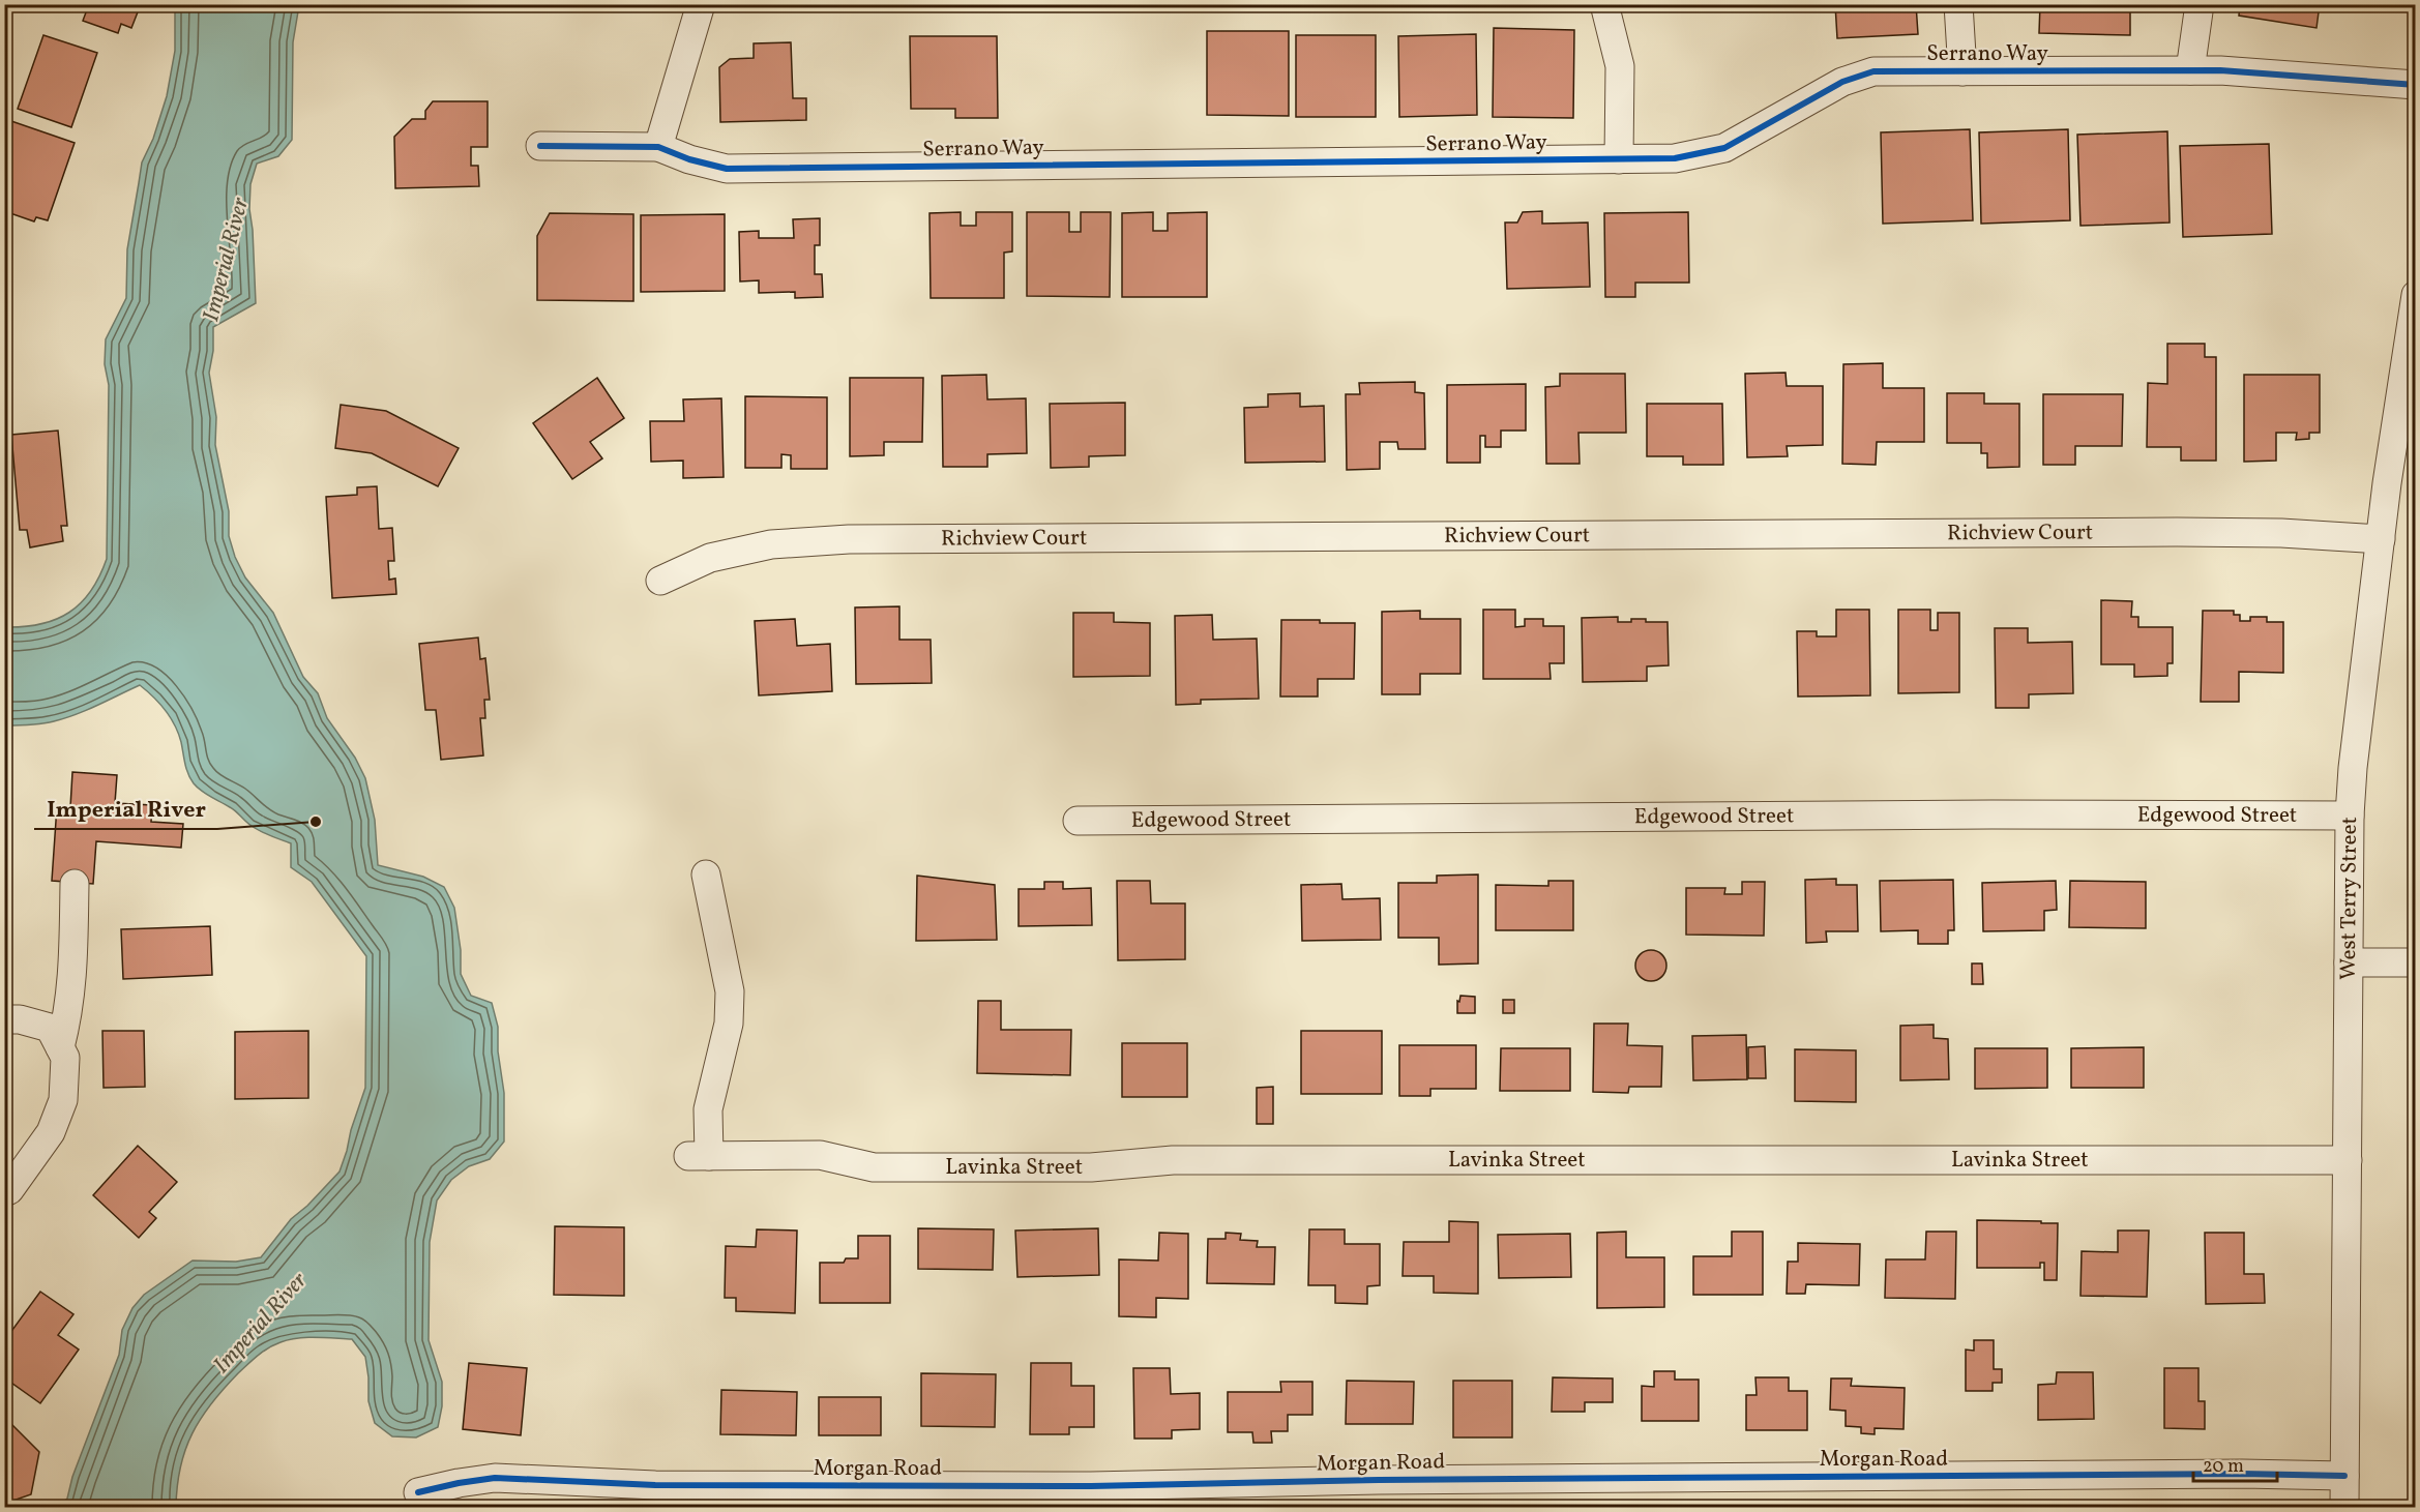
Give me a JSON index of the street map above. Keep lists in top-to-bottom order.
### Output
{
  "streets": {
    "street": [
      "Serrano Way",
      "Richview Court",
      "Edgewood Street",
      "West Terry Street",
      "Lavinka Street",
      "Morgan Road"
    ]
  },
  "crossings": [
    ["Richview Court", "West Terry Street"],
    ["Edgewood Street", "West Terry Street"],
    ["West Terry Street", "Lavinka Street"],
    ["West Terry Street", "Morgan Road"]
  ],
  "water": ["Imperial River"],
  "places": ["Imperial River"],
  "scale_bar": "20 m"
}
